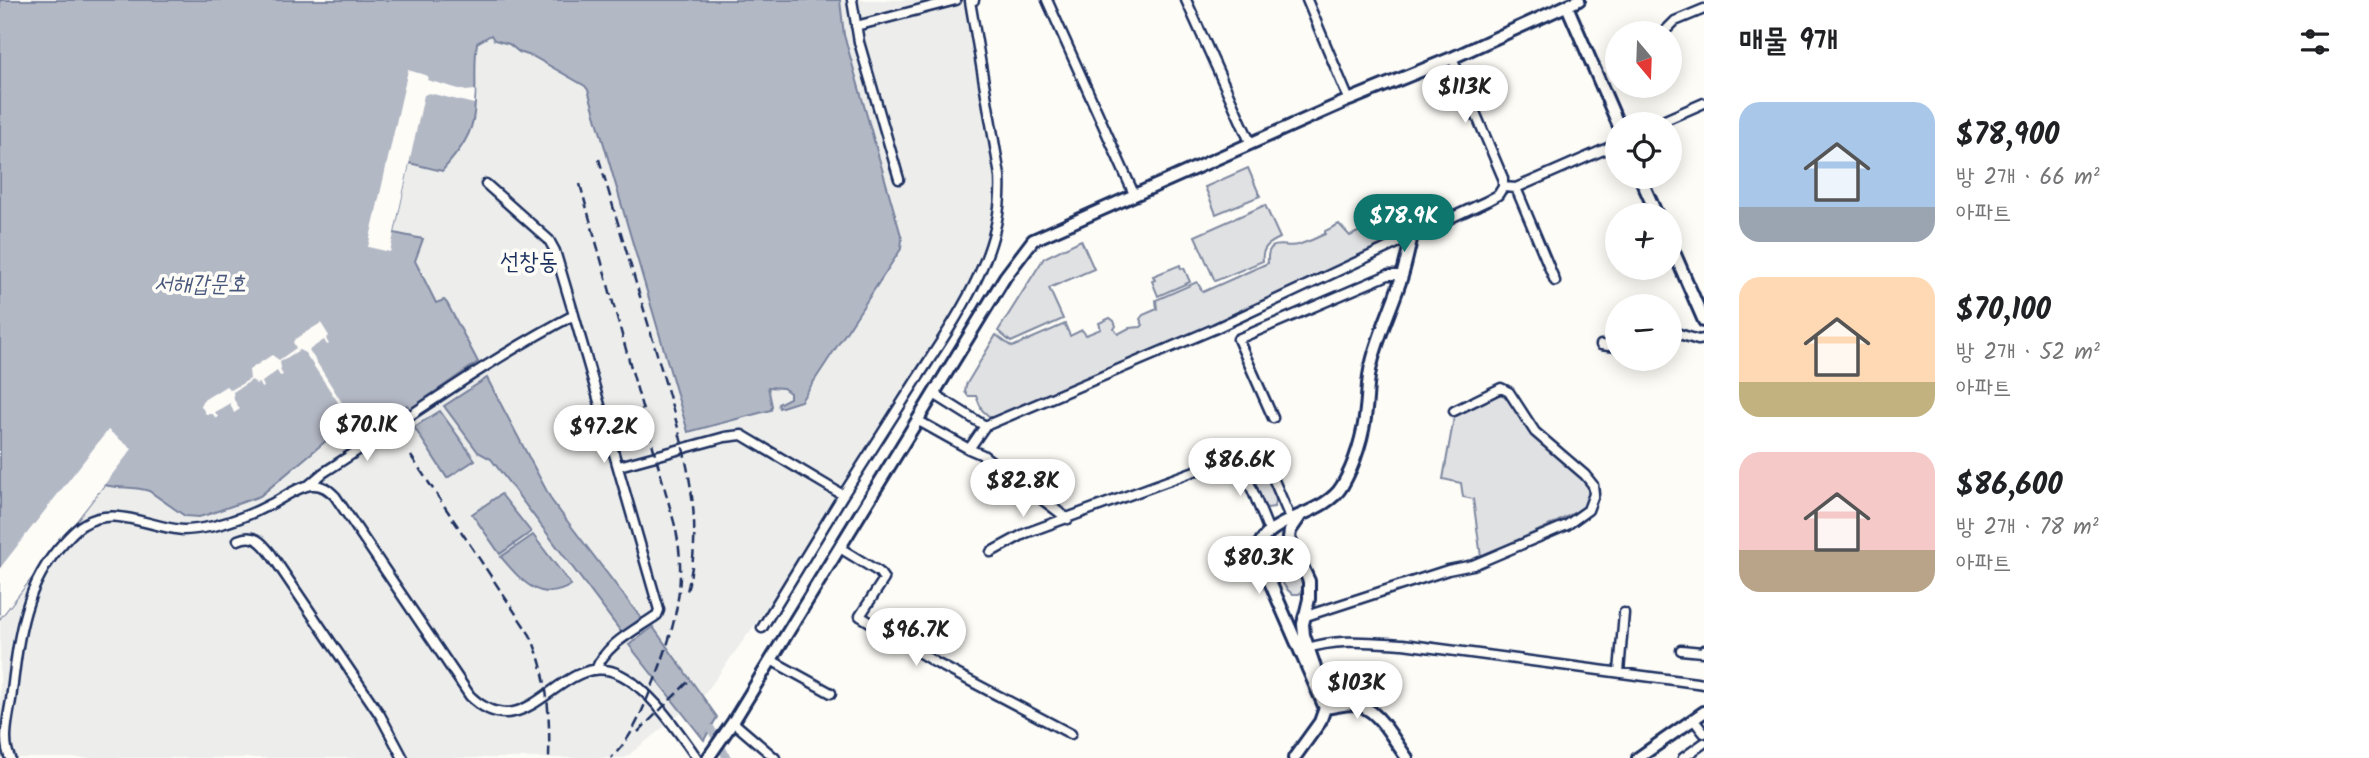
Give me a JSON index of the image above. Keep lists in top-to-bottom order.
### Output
{
  "districts": ["선창동"],
  "water": ["서해갑문호"],
  "north": "bottom",
  "page": {
    "heading": "매물 9개",
    "map_buttons": ["+", "−"],
    "price": [
      "$113K",
      "$78.9K",
      "$70.1K",
      "$97.2K",
      "$86.6K",
      "$82.8K",
      "$80.3K",
      "$96.7K",
      "$103K"
    ],
    "list": [
      {
        "name": "$78,900",
        "note": "방 2개 · 66 m² · 아파트"
      },
      {
        "name": "$70,100",
        "note": "방 2개 · 52 m² · 아파트"
      },
      {
        "name": "$86,600",
        "note": "방 2개 · 78 m² · 아파트"
      }
    ]
  }
}
